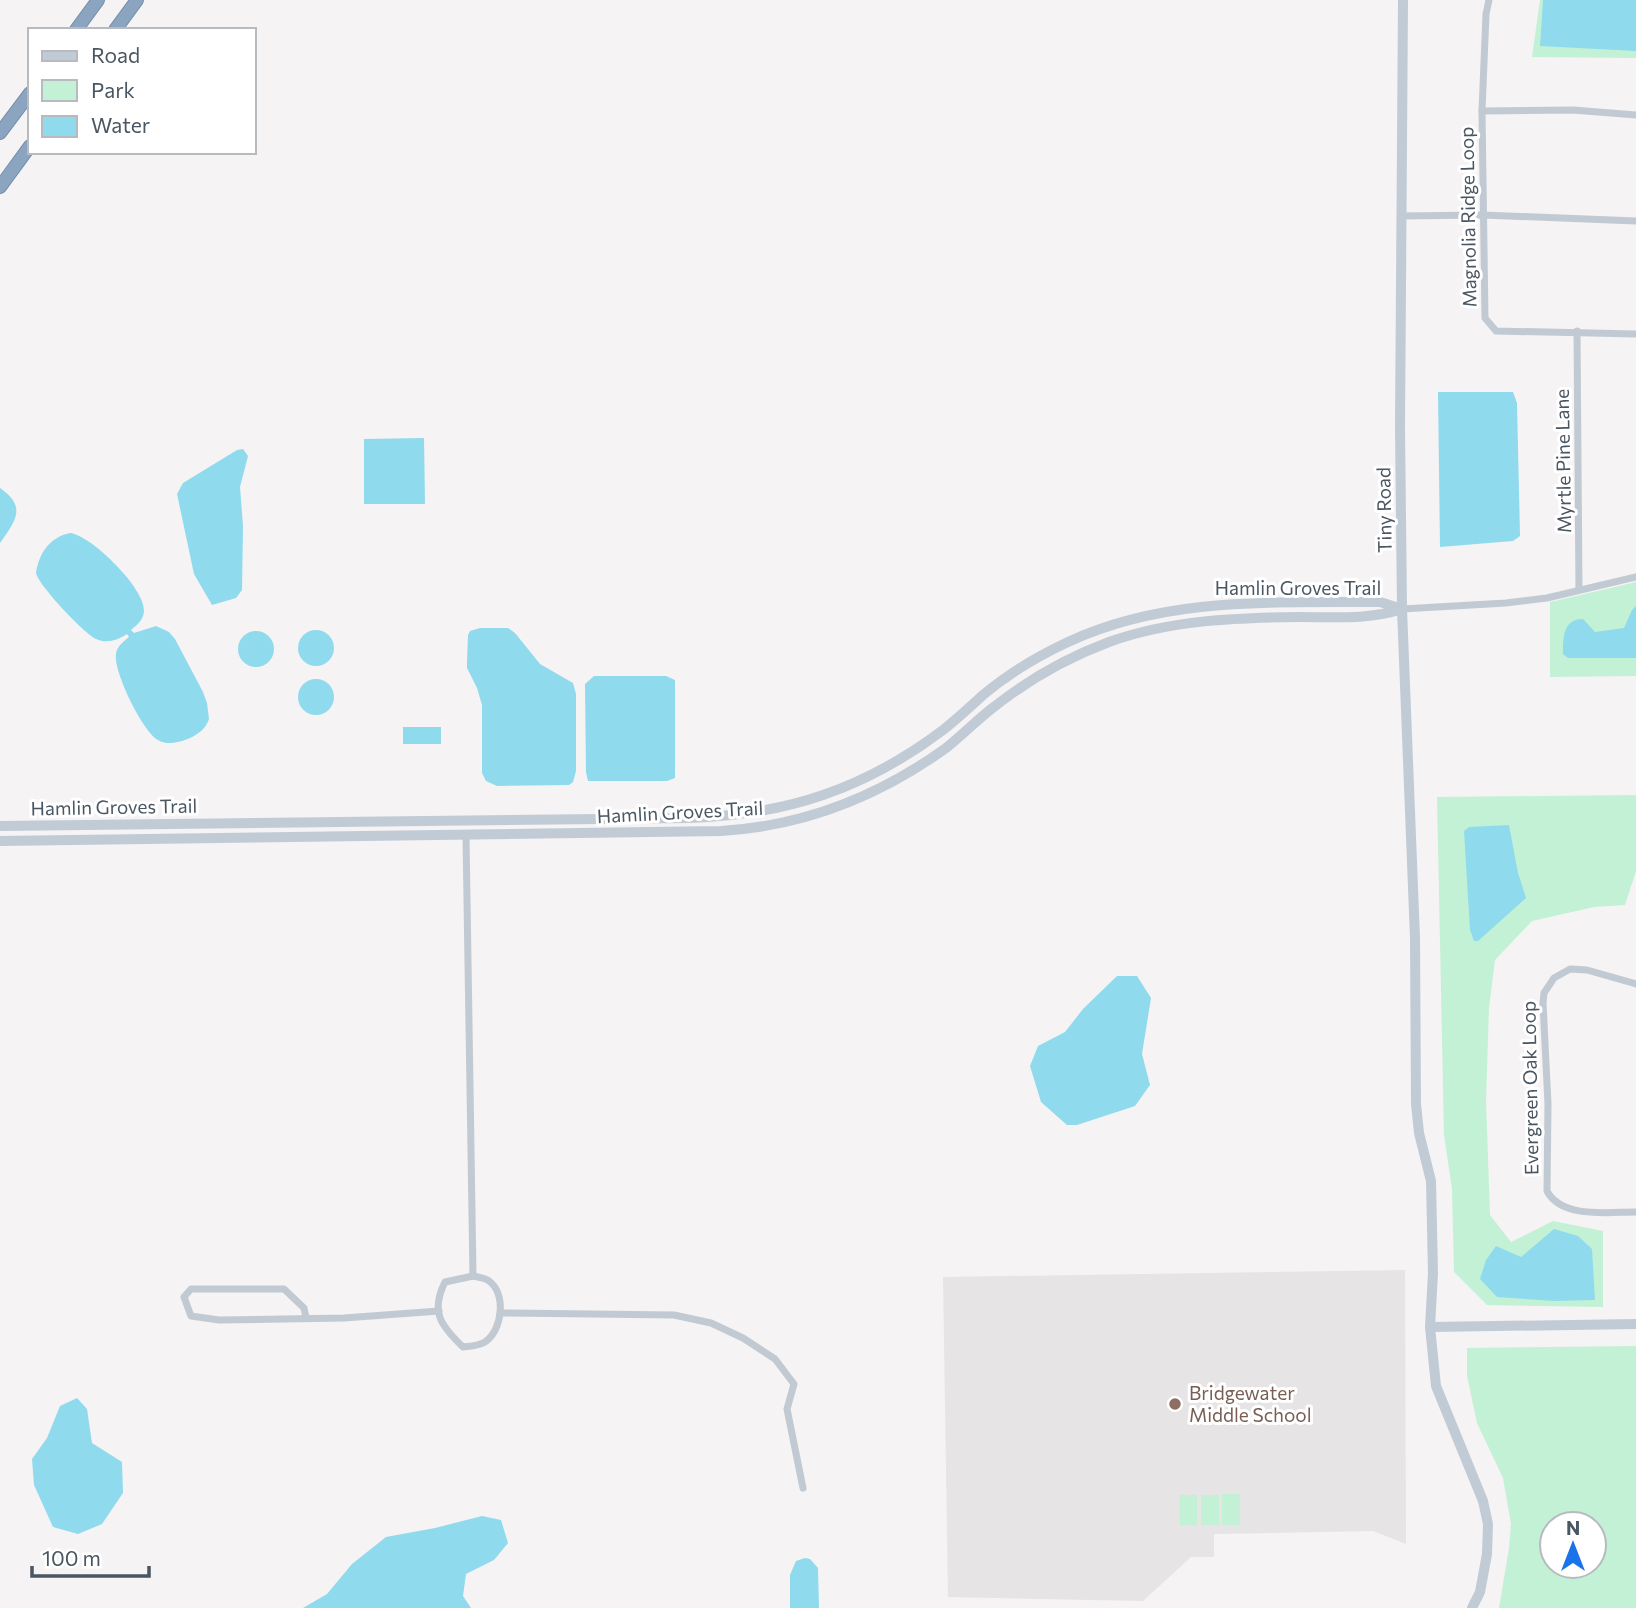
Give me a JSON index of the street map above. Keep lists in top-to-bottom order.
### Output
{
  "streets": {
    "street": [
      "Magnolia Ridge Loop",
      "Myrtle Pine Lane",
      "Tiny Road",
      "Hamlin Groves Trail",
      "Evergreen Oak Loop"
    ]
  },
  "crossings": [
    ["Magnolia Ridge Loop", "Myrtle Pine Lane"],
    ["Tiny Road", "Hamlin Groves Trail"]
  ],
  "places": ["Bridgewater Middle School"],
  "legend": ["Road", "Park", "Water"],
  "scale_bar": "100 m",
  "north": "top"
}
